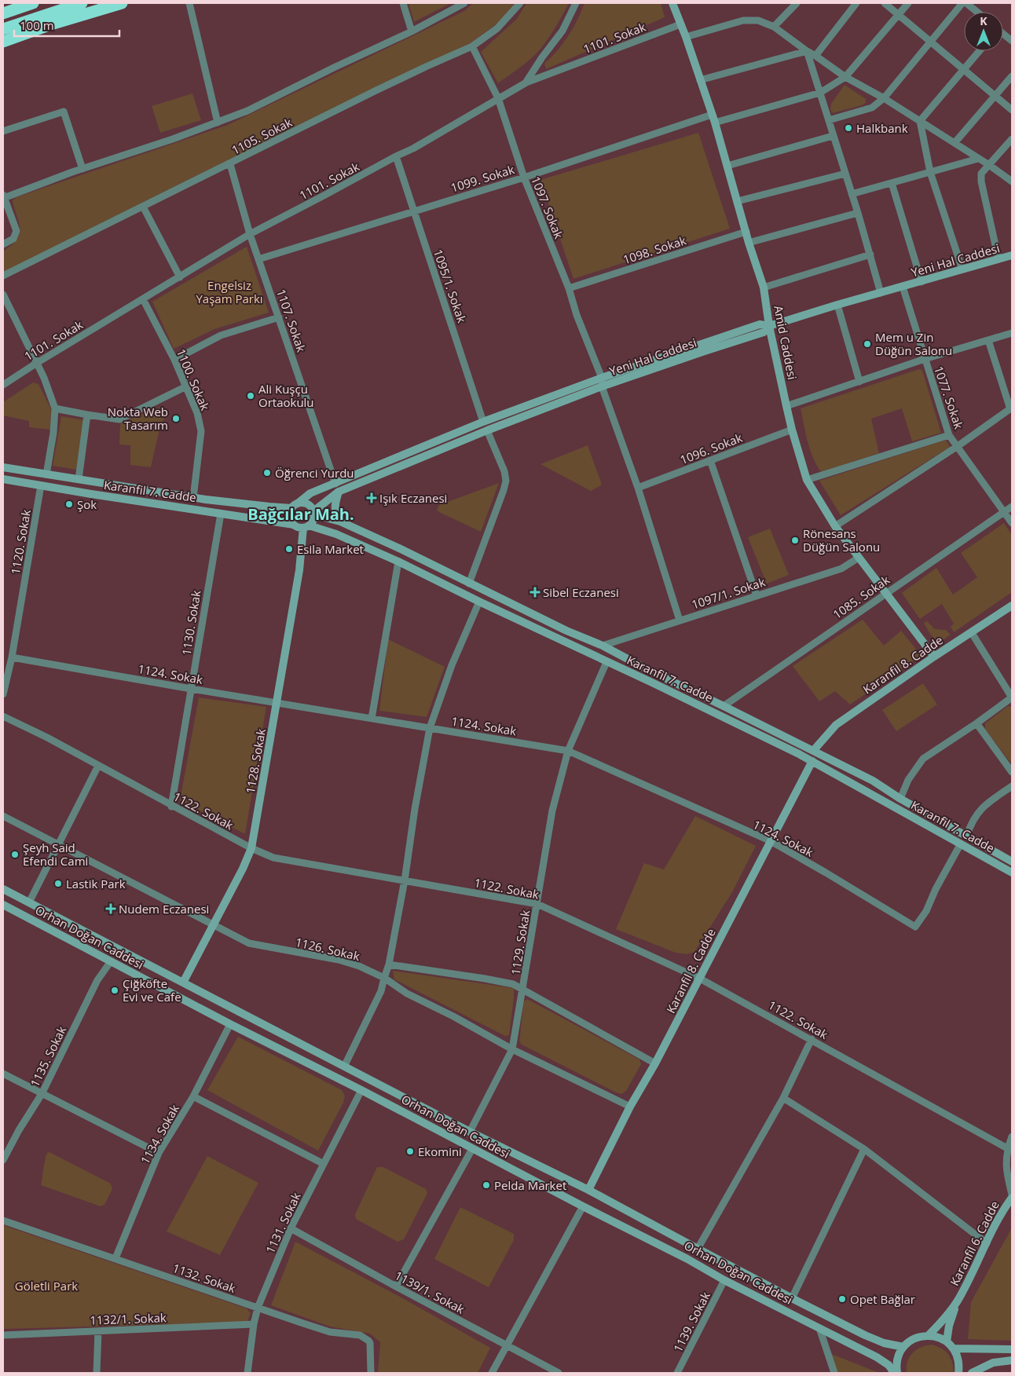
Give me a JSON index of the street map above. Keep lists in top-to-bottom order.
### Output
{
  "streets": {
    "street": [
      "1101. Sokak",
      "1105. Sokak",
      "1099. Sokak",
      "1097. Sokak",
      "1098. Sokak",
      "Yeni Hal Caddesi",
      "1095/1. Sokak",
      "1107. Sokak",
      "Amid Caddesi",
      "1100. Sokak",
      "1077. Sokak",
      "1096. Sokak",
      "Karanfil 7. Cadde",
      "1120. Sokak",
      "1097/1. Sokak",
      "1085. Sokak",
      "1130. Sokak",
      "Karanfil 8. Cadde",
      "1124. Sokak",
      "1128. Sokak",
      "1122. Sokak",
      "Orhan Doğan Caddesi",
      "1129. Sokak",
      "1126. Sokak",
      "1135. Sokak",
      "1134. Sokak",
      "1131. Sokak",
      "Karanfil 6. Cadde",
      "1132. Sokak",
      "1139/1. Sokak",
      "1132/1. Sokak",
      "1139. Sokak"
    ]
  },
  "crossings": [
    ["1101. Sokak", "1097. Sokak"],
    ["1101. Sokak", "1095/1. Sokak"],
    ["1101. Sokak", "1107. Sokak"],
    ["1101. Sokak", "Amid Caddesi"],
    ["1101. Sokak", "1100. Sokak"],
    ["1105. Sokak", "1097. Sokak"],
    ["1105. Sokak", "1107. Sokak"],
    ["1099. Sokak", "1097. Sokak"],
    ["1099. Sokak", "1095/1. Sokak"],
    ["1099. Sokak", "1107. Sokak"],
    ["1099. Sokak", "Amid Caddesi"],
    ["1097. Sokak", "1098. Sokak"],
    ["1098. Sokak", "Amid Caddesi"],
    ["Yeni Hal Caddesi", "Amid Caddesi"],
    ["Yeni Hal Caddesi", "1077. Sokak"],
    ["Yeni Hal Caddesi", "Karanfil 7. Cadde"],
    ["Yeni Hal Caddesi", "1128. Sokak"],
    ["Amid Caddesi", "1096. Sokak"],
    ["Amid Caddesi", "1097/1. Sokak"],
    ["Amid Caddesi", "1085. Sokak"],
    ["Amid Caddesi", "Karanfil 8. Cadde"],
    ["1100. Sokak", "Karanfil 7. Cadde"],
    ["1077. Sokak", "1085. Sokak"],
    ["Karanfil 7. Cadde", "1120. Sokak"],
    ["Karanfil 7. Cadde", "1097/1. Sokak"],
    ["Karanfil 7. Cadde", "1085. Sokak"],
    ["Karanfil 7. Cadde", "1130. Sokak"],
    ["Karanfil 7. Cadde", "Karanfil 8. Cadde"],
    ["Karanfil 7. Cadde", "1124. Sokak"],
    ["Karanfil 7. Cadde", "1128. Sokak"],
    ["Karanfil 7. Cadde", "1129. Sokak"],
    ["1120. Sokak", "1124. Sokak"],
    ["1130. Sokak", "1124. Sokak"],
    ["1130. Sokak", "1122. Sokak"],
    ["Karanfil 8. Cadde", "1124. Sokak"],
    ["Karanfil 8. Cadde", "1122. Sokak"],
    ["Karanfil 8. Cadde", "1126. Sokak"],
    ["1124. Sokak", "1128. Sokak"],
    ["1124. Sokak", "1129. Sokak"],
    ["1128. Sokak", "1122. Sokak"],
    ["1128. Sokak", "1126. Sokak"],
    ["1122. Sokak", "1129. Sokak"],
    ["Orhan Doğan Caddesi", "1135. Sokak"],
    ["Orhan Doğan Caddesi", "1134. Sokak"],
    ["Orhan Doğan Caddesi", "1131. Sokak"],
    ["Orhan Doğan Caddesi", "1139. Sokak"],
    ["1129. Sokak", "1126. Sokak"],
    ["1134. Sokak", "1132. Sokak"],
    ["1131. Sokak", "1132. Sokak"],
    ["1131. Sokak", "1139/1. Sokak"],
    ["1131. Sokak", "1132/1. Sokak"]
  ],
  "districts": ["Bağcılar Mah."],
  "parks": ["Engelsiz Yaşam Parkı", "Göletli Park"],
  "places": {
    "other": [
      "Halkbank",
      "Mem u Zin Düğün Salonu",
      "Ali Kuşçu Ortaokulu",
      "Nokta Web Tasarım",
      "Öğrenci Yurdu",
      "Şok",
      "Rönesans Düğün Salonu",
      "Esila Market",
      "Şeyh Said Efendi Cami",
      "Lastik Park",
      "Çiğköfte Evi ve Cafe",
      "Ekomini",
      "Pelda Market",
      "Opet Bağlar"
    ],
    "health": ["Işık Eczanesi", "Sibel Eczanesi", "Nudem Eczanesi"]
  },
  "scale_bar": "100 m",
  "north": "top"
}
